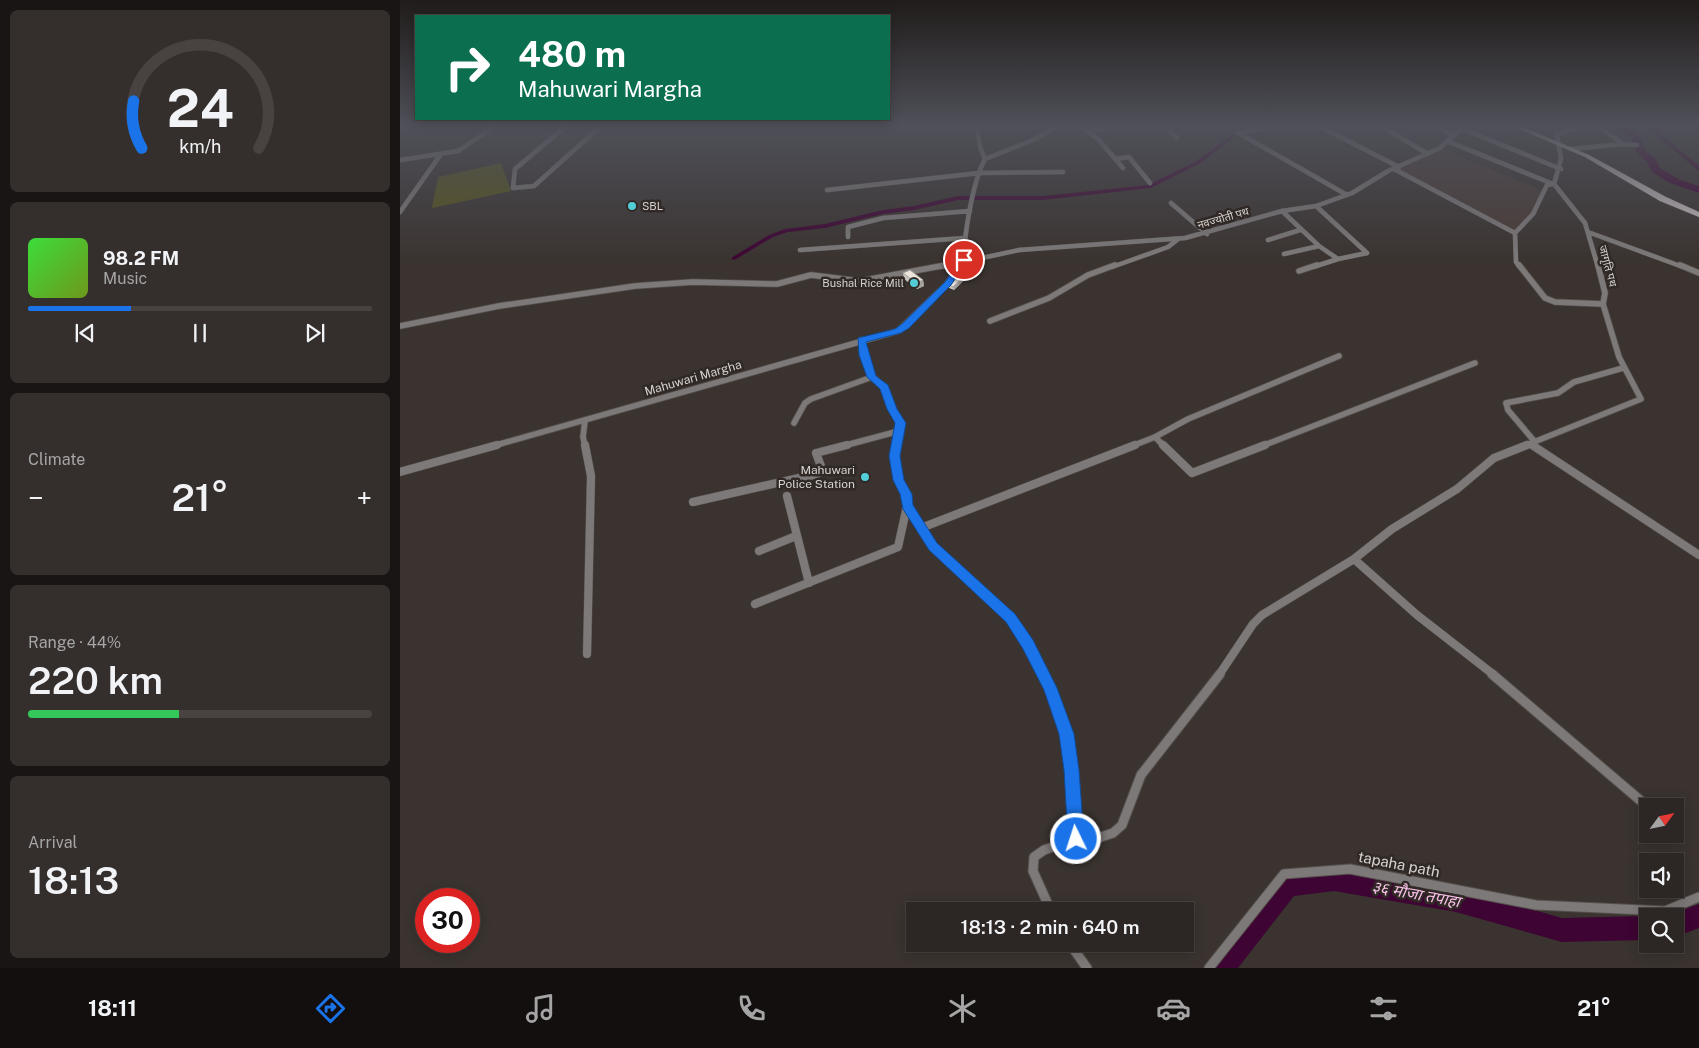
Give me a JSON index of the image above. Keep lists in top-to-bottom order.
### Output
{
  "streets": {
    "street": [
      "नवज्योती पथ",
      "जागृति पथ",
      "Mahuwari Margha",
      "tapaha path"
    ]
  },
  "crossings": [
    ["नवज्योती पथ", "Mahuwari Margha"]
  ],
  "water": ["३६ मौजा तपाहा"],
  "places": ["SBL", "Bushal Rice Mill", "Mahuwari Police Station"],
  "north": "top right",
  "page": {
    "turn": ["480 m", "Mahuwari Margha"],
    "song": ["98.2 FM", "Music"],
    "tile": [
      "Climate",
      ["Range · 44%", "220 km"],
      ["Arrival", "18:13"]
    ],
    "heat": ["−", "21°", "+"],
    "limit": "30",
    "trip": "18:13 · 2 min · 640 m",
    "tabs": ["18:11", "21°"],
    "gauge": ["24", "km/h"]
  }
}
